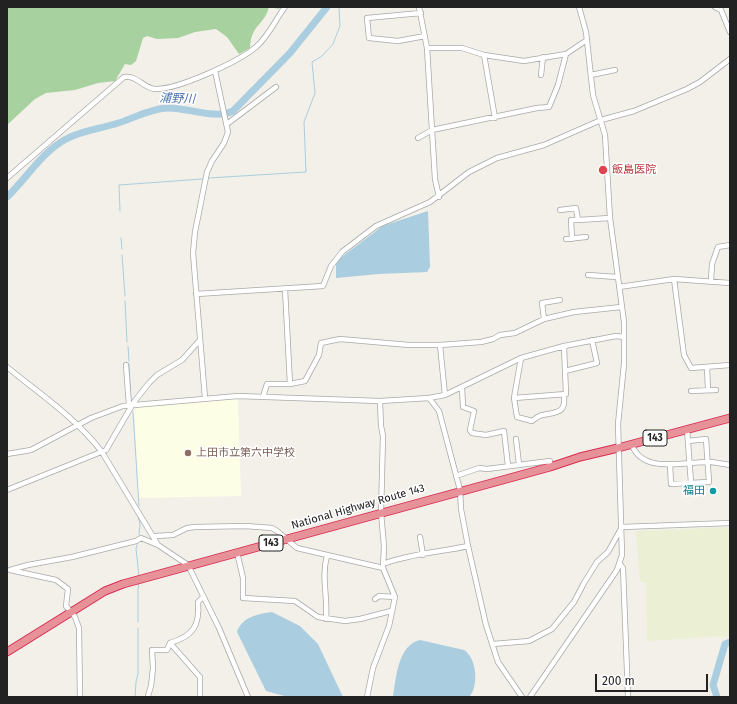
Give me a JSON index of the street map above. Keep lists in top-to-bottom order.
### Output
{
  "streets": {
    "highway": ["143", "National Highway Route 143"]
  },
  "water": ["浦野川"],
  "places": ["飯島医院", "上田市立第六中学校", "福田"],
  "scale_bar": "200 m"
}
